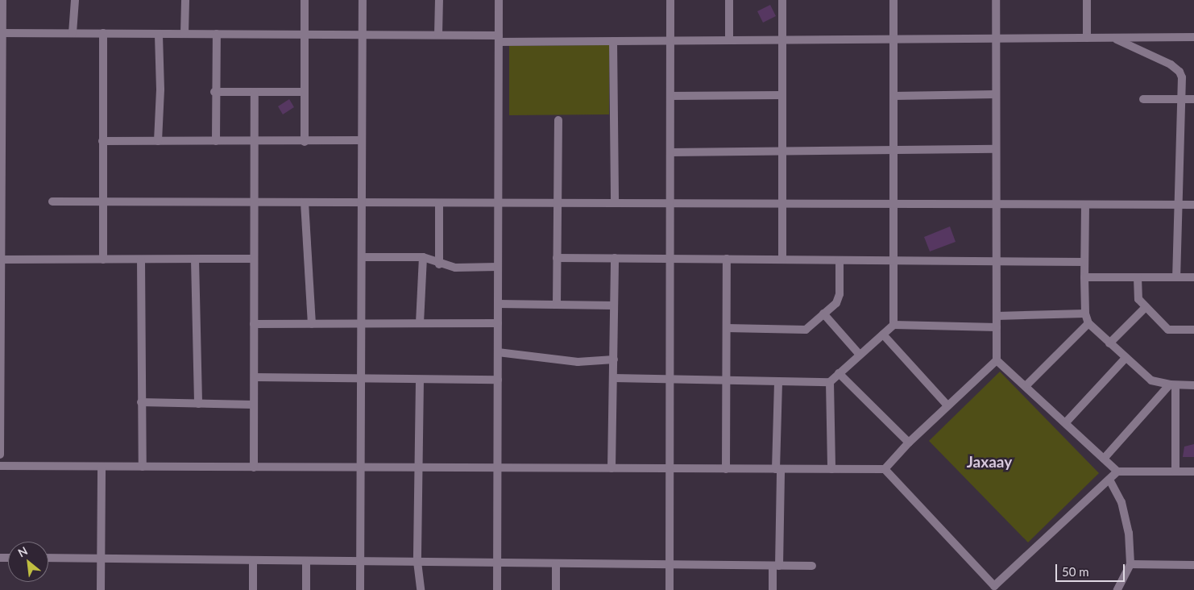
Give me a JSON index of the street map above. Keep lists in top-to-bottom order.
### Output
{
  "districts": ["Jaxaay"],
  "scale_bar": "50 m",
  "north": "top left"
}
